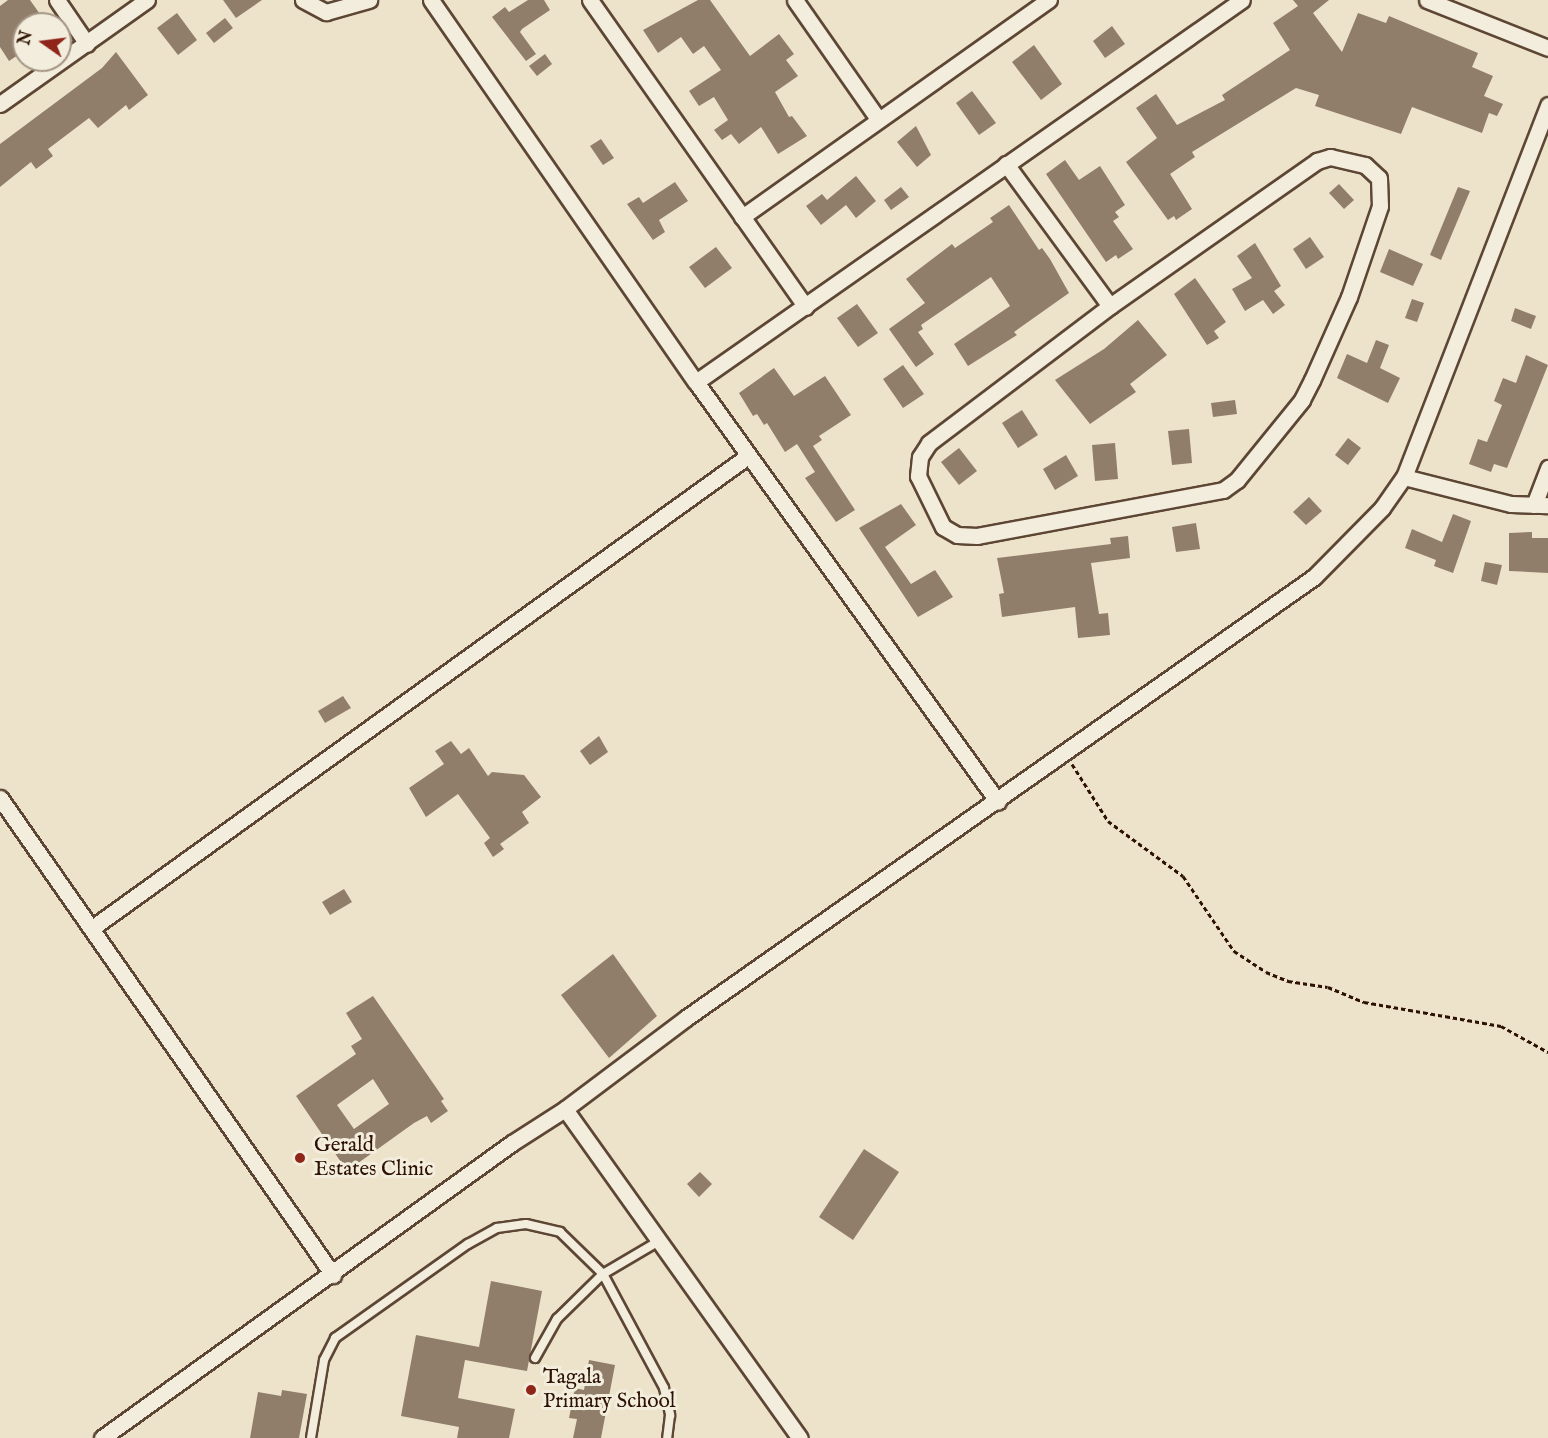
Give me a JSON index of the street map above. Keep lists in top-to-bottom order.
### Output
{
  "places": ["Gerald Estates Clinic", "Tagala Primary School"],
  "north": "left"
}
